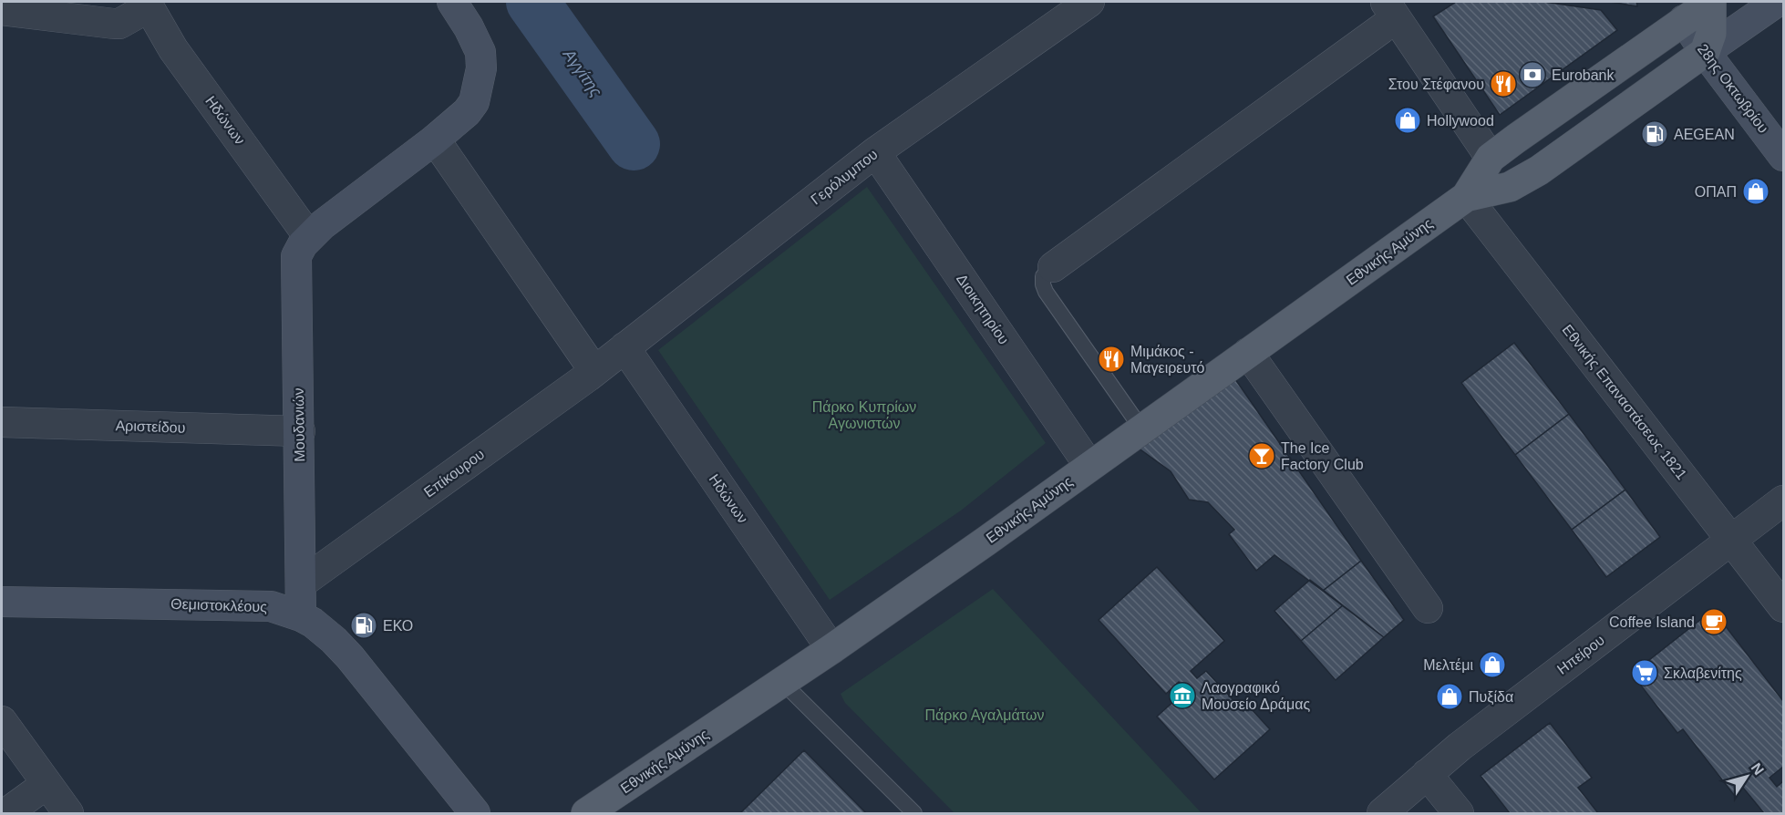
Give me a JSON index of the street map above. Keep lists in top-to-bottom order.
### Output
{
  "streets": {
    "main road": ["Εθνικής Αμύνης"],
    "street": [
      "28ης Οκτωβρίου",
      "Ηδώνων",
      "Γερόλυμπου",
      "Διοικητηρίου",
      "Εθνικής Επαναστάσεως 1821",
      "Μουδανιών",
      "Αριστείδου",
      "Επίκουρου",
      "Θεμιστοκλέους",
      "Ηπείρου"
    ]
  },
  "crossings": [
    ["28ης Οκτωβρίου", "Εθνικής Αμύνης"],
    ["Ηδώνων", "Γερόλυμπου"],
    ["Ηδώνων", "Εθνικής Αμύνης"],
    ["Ηδώνων", "Μουδανιών"],
    ["Ηδώνων", "Επίκουρου"],
    ["Γερόλυμπου", "Διοικητηρίου"],
    ["Γερόλυμπου", "Επίκουρου"],
    ["Εθνικής Αμύνης", "Διοικητηρίου"],
    ["Εθνικής Αμύνης", "Εθνικής Επαναστάσεως 1821"],
    ["Εθνικής Επαναστάσεως 1821", "Ηπείρου"],
    ["Μουδανιών", "Αριστείδου"],
    ["Μουδανιών", "Επίκουρου"],
    ["Μουδανιών", "Θεμιστοκλέους"]
  ],
  "water": ["Αγγίτης"],
  "parks": ["Πάρκο Κυπρίων Αγωνιστών", "Πάρκο Αγαλμάτων"],
  "places": {
    "bank": ["Eurobank"],
    "restaurant": ["Στου Στέφανου", "Μιμάκος - Μαγειρευτό"],
    "shop": [
      "Hollywood",
      "ΟΠΑΠ",
      "Μελτέμι",
      "Πυξίδα"
    ],
    "fuel station": ["AEGEAN", "ΕΚΟ"],
    "bar": ["The Ice Factory Club"],
    "cafe": ["Coffee Island"],
    "supermarket": ["Σκλαβενίτης"],
    "museum": ["Λαογραφικό Μουσείο Δράμας"]
  },
  "north": "top right"
}
